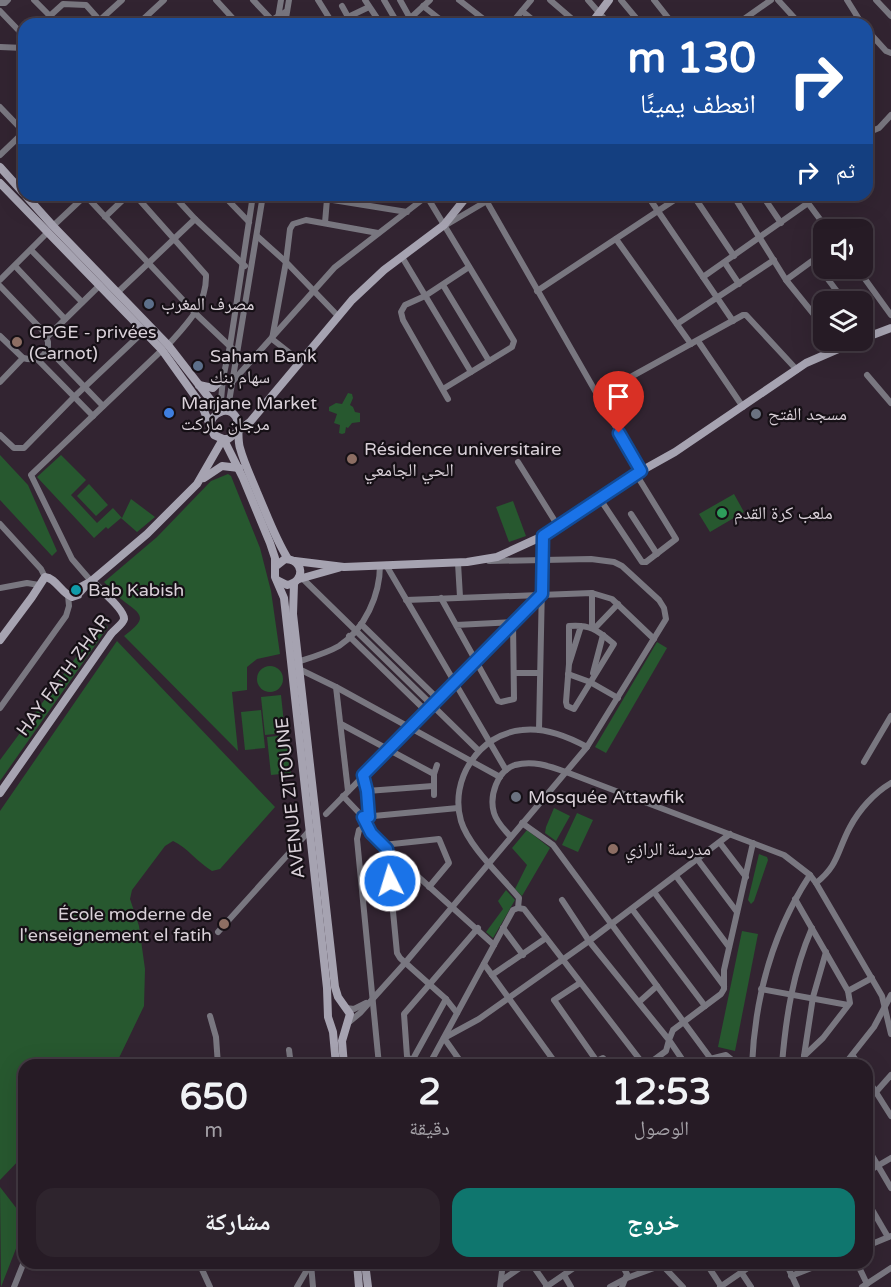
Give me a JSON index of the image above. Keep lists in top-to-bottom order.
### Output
{
  "streets": {
    "main road": ["HAY FATH ZHAR", "AVENUE ZITOUNE"]
  },
  "places": [
    "مصرف المغرب",
    "CPGE - privées (Carnot)",
    "Saham Bank سهام بنك",
    "Marjane Market مرجان ماركت",
    "مسجد الفتح",
    "Résidence universitaire الحي الجامعي",
    "ملعب كرة القدم",
    "Bab Kabish",
    "Mosquée Attawfik",
    "مدرسة الرازي",
    "École moderne de l'enseignement el fatih"
  ],
  "page": {
    "turn": ["130 m", "انعطف يمينًا"],
    "then": "ثم",
    "eta": [
      "12:53",
      "الوصول",
      "2",
      "دقيقة",
      "650",
      "m"
    ],
    "buttons": ["خروج", "مشاركة"]
  }
}
